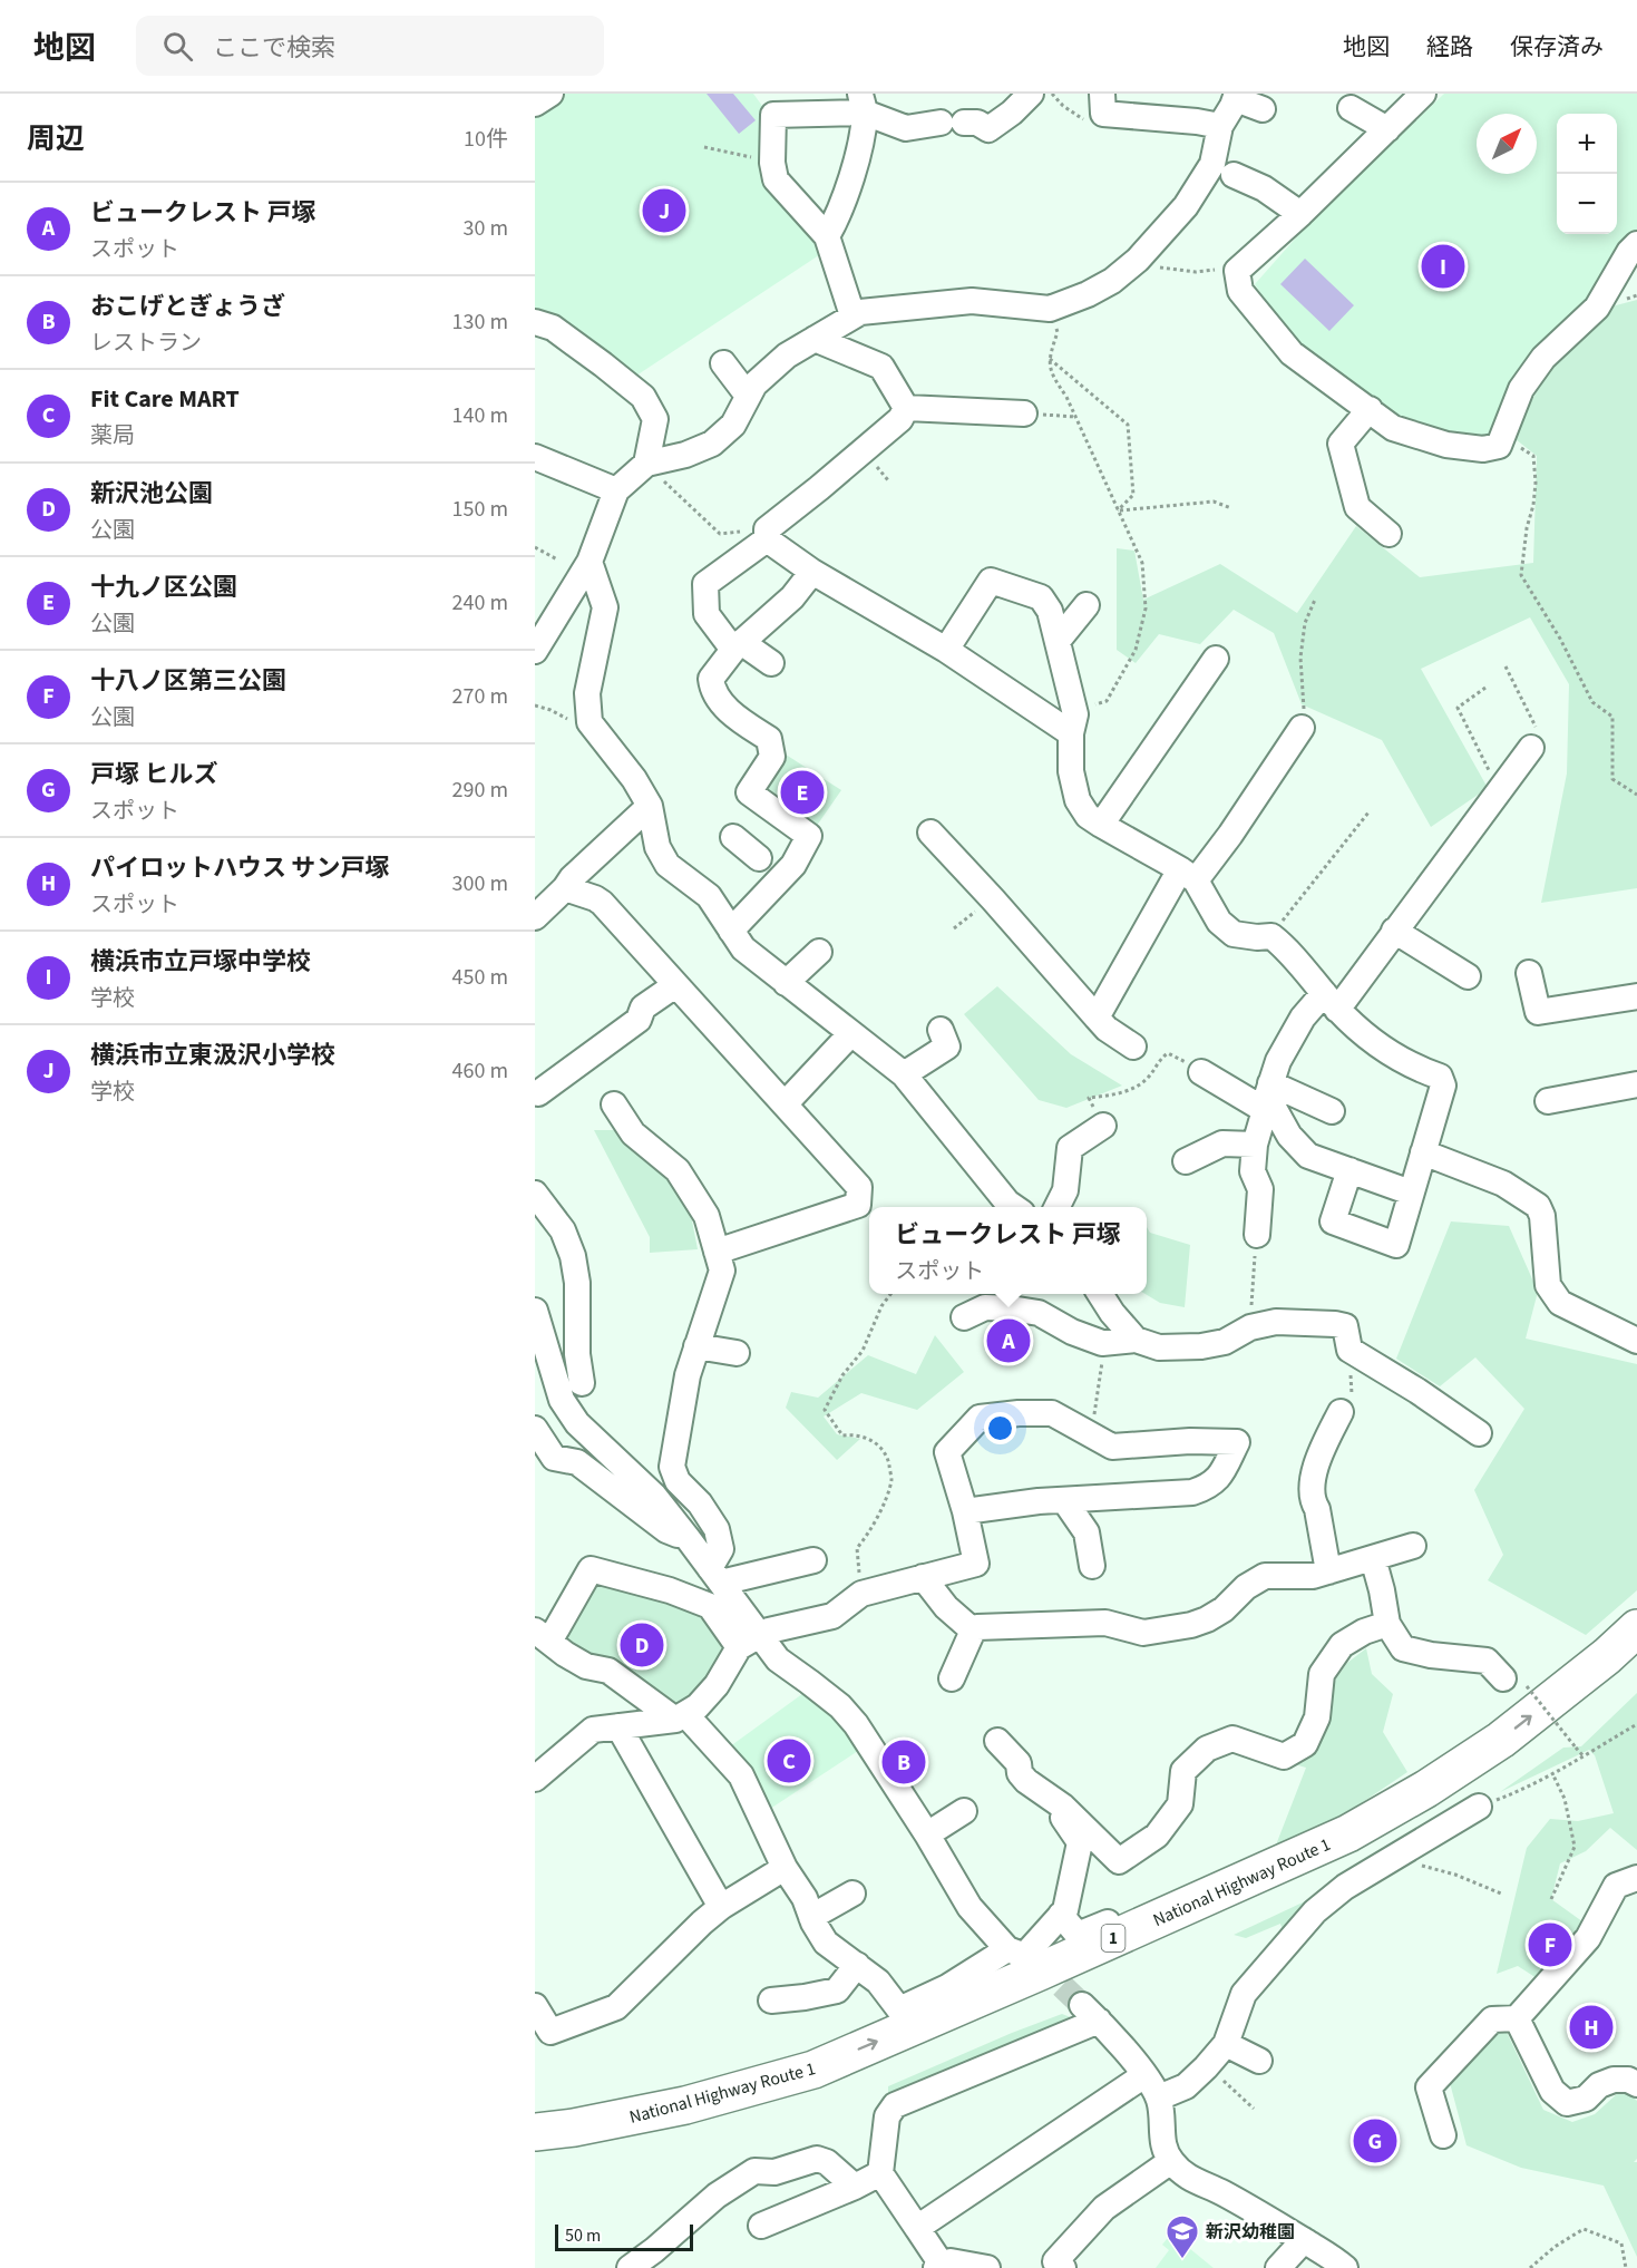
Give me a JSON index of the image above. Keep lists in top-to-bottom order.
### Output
{
  "streets": {
    "highway": ["National Highway Route 1", "1"]
  },
  "places": {
    "school or university": ["新沢幼稚園"]
  },
  "scale_bar": "50 m",
  "north": "top right",
  "page": {
    "header": "地図",
    "search": "ここで検索",
    "nav": ["地図", "経路", "保存済み"],
    "heading": ["周辺", "10件"],
    "map_buttons": ["+", "−"],
    "list": [
      {
        "mark": "A",
        "name": "ビュークレスト 戸塚",
        "note": "スポット",
        "value": "30 m"
      },
      {
        "mark": "B",
        "name": "おこげとぎょうざ",
        "note": "レストラン",
        "value": "130 m"
      },
      {
        "mark": "C",
        "name": "Fit Care MART",
        "note": "薬局",
        "value": "140 m"
      },
      {
        "mark": "D",
        "name": "新沢池公園",
        "note": "公園",
        "value": "150 m"
      },
      {
        "mark": "E",
        "name": "十九ノ区公園",
        "note": "公園",
        "value": "240 m"
      },
      {
        "mark": "F",
        "name": "十八ノ区第三公園",
        "note": "公園",
        "value": "270 m"
      },
      {
        "mark": "G",
        "name": "戸塚 ヒルズ",
        "note": "スポット",
        "value": "290 m"
      },
      {
        "mark": "H",
        "name": "パイロットハウス サン戸塚",
        "note": "スポット",
        "value": "300 m"
      },
      {
        "mark": "I",
        "name": "横浜市立戸塚中学校",
        "note": "学校",
        "value": "450 m"
      },
      {
        "mark": "J",
        "name": "横浜市立東汲沢小学校",
        "note": "学校",
        "value": "460 m"
      }
    ],
    "pins": [
      "J",
      "I",
      "E",
      "A",
      "D",
      "C",
      "B",
      "F",
      "H",
      "G"
    ],
    "popup": ["ビュークレスト 戸塚", "スポット"],
    "scale": "50 m"
  }
}
